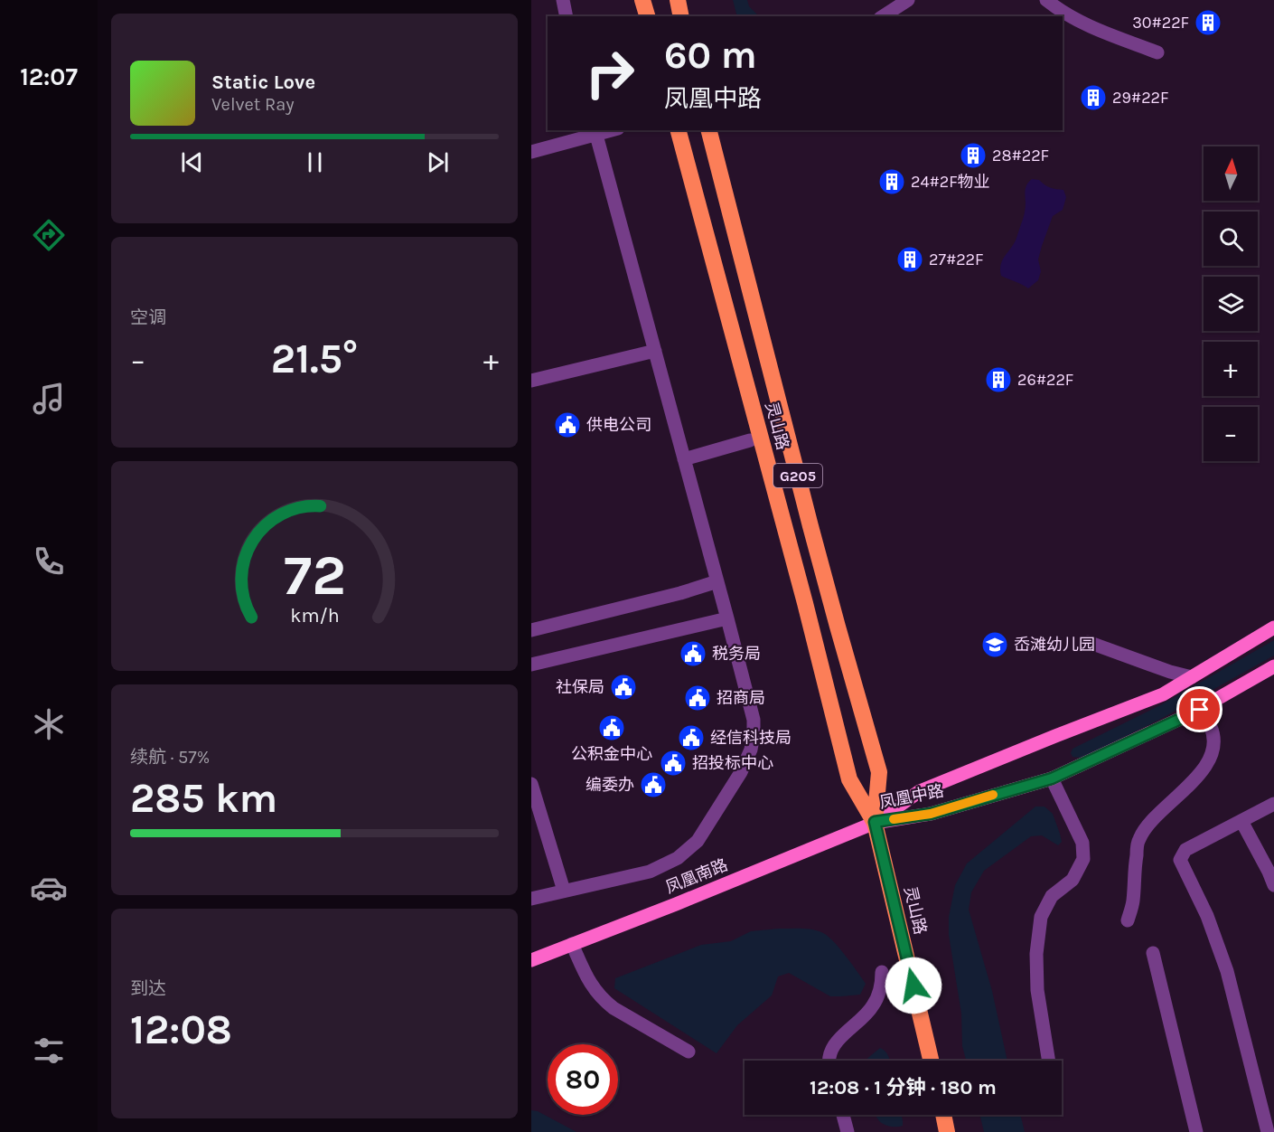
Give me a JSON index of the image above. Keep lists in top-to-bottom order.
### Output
{
  "streets": {
    "highway": ["灵山路", "G205"],
    "main road": ["凤凰中路", "凤凰南路"]
  },
  "crossings": [
    ["灵山路", "凤凰中路"],
    ["灵山路", "凤凰南路"],
    ["凤凰中路", "凤凰南路"]
  ],
  "places": {
    "building": [
      "30#22F",
      "29#22F",
      "28#22F",
      "24#2F物业",
      "27#22F",
      "26#22F"
    ],
    "public building": [
      "供电公司",
      "税务局",
      "社保局",
      "招商局",
      "公积金中心",
      "经信科技局",
      "招投标中心",
      "编委办"
    ],
    "school or university": ["岙滩幼儿园"]
  },
  "north": "top",
  "page": {
    "tabs": "12:07",
    "turn": ["60 m", "凤凰中路"],
    "song": ["Static Love", "Velvet Ray"],
    "map_buttons": ["+", "−"],
    "tile": [
      "空调",
      ["续航 · 57%", "285 km"],
      ["到达", "12:08"]
    ],
    "heat": ["−", "21.5°", "+"],
    "limit": "80",
    "trip": "12:08 · 1 分钟 · 180 m",
    "gauge": ["72", "km/h"]
  }
}
